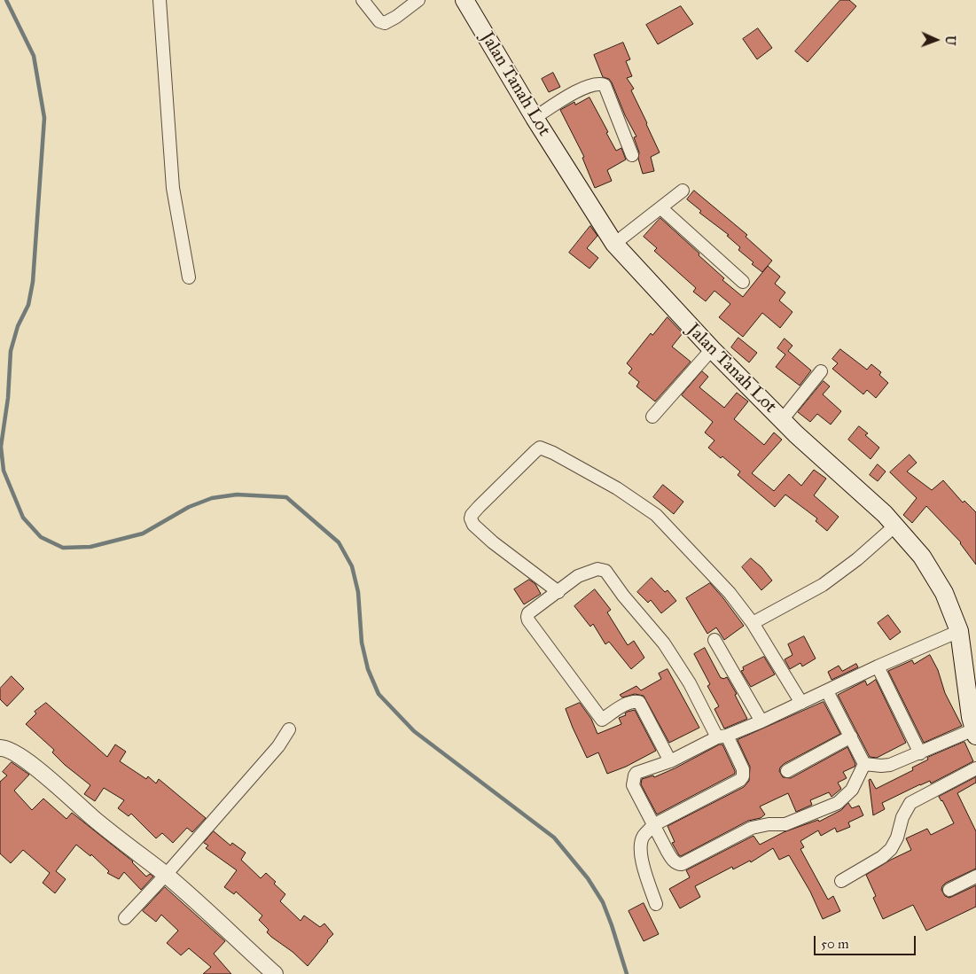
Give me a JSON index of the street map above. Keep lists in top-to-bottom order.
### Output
{
  "streets": {
    "main road": ["Jalan Tanah Lot"]
  },
  "scale_bar": "50 m",
  "north": "right"
}
